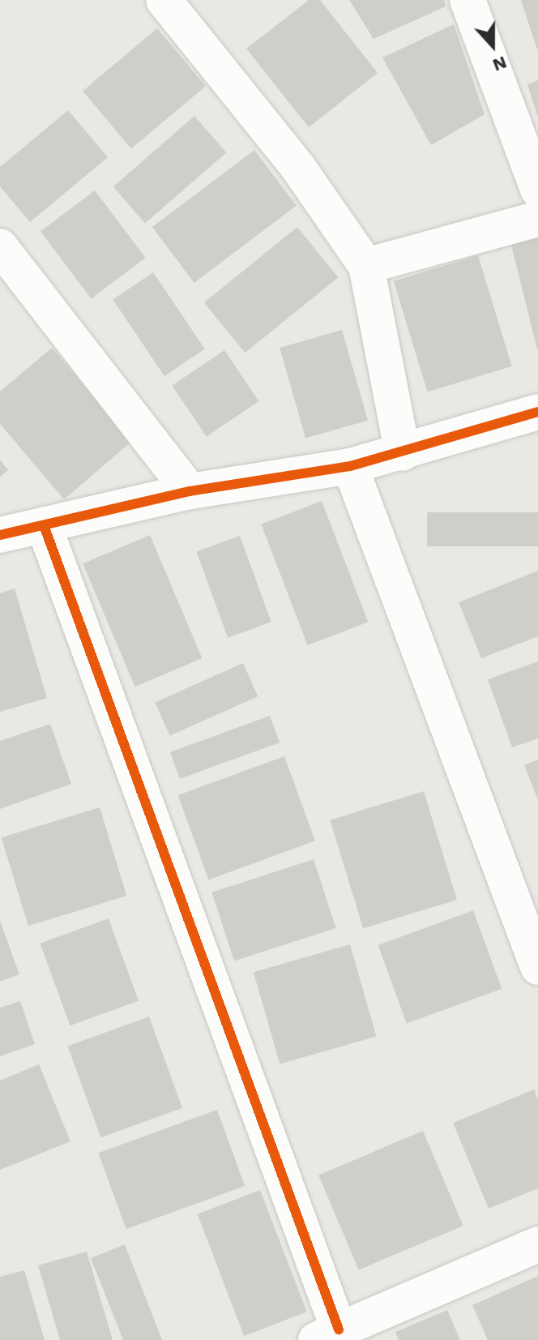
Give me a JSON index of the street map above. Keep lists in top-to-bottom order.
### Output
{
  "north": "bottom"
}
